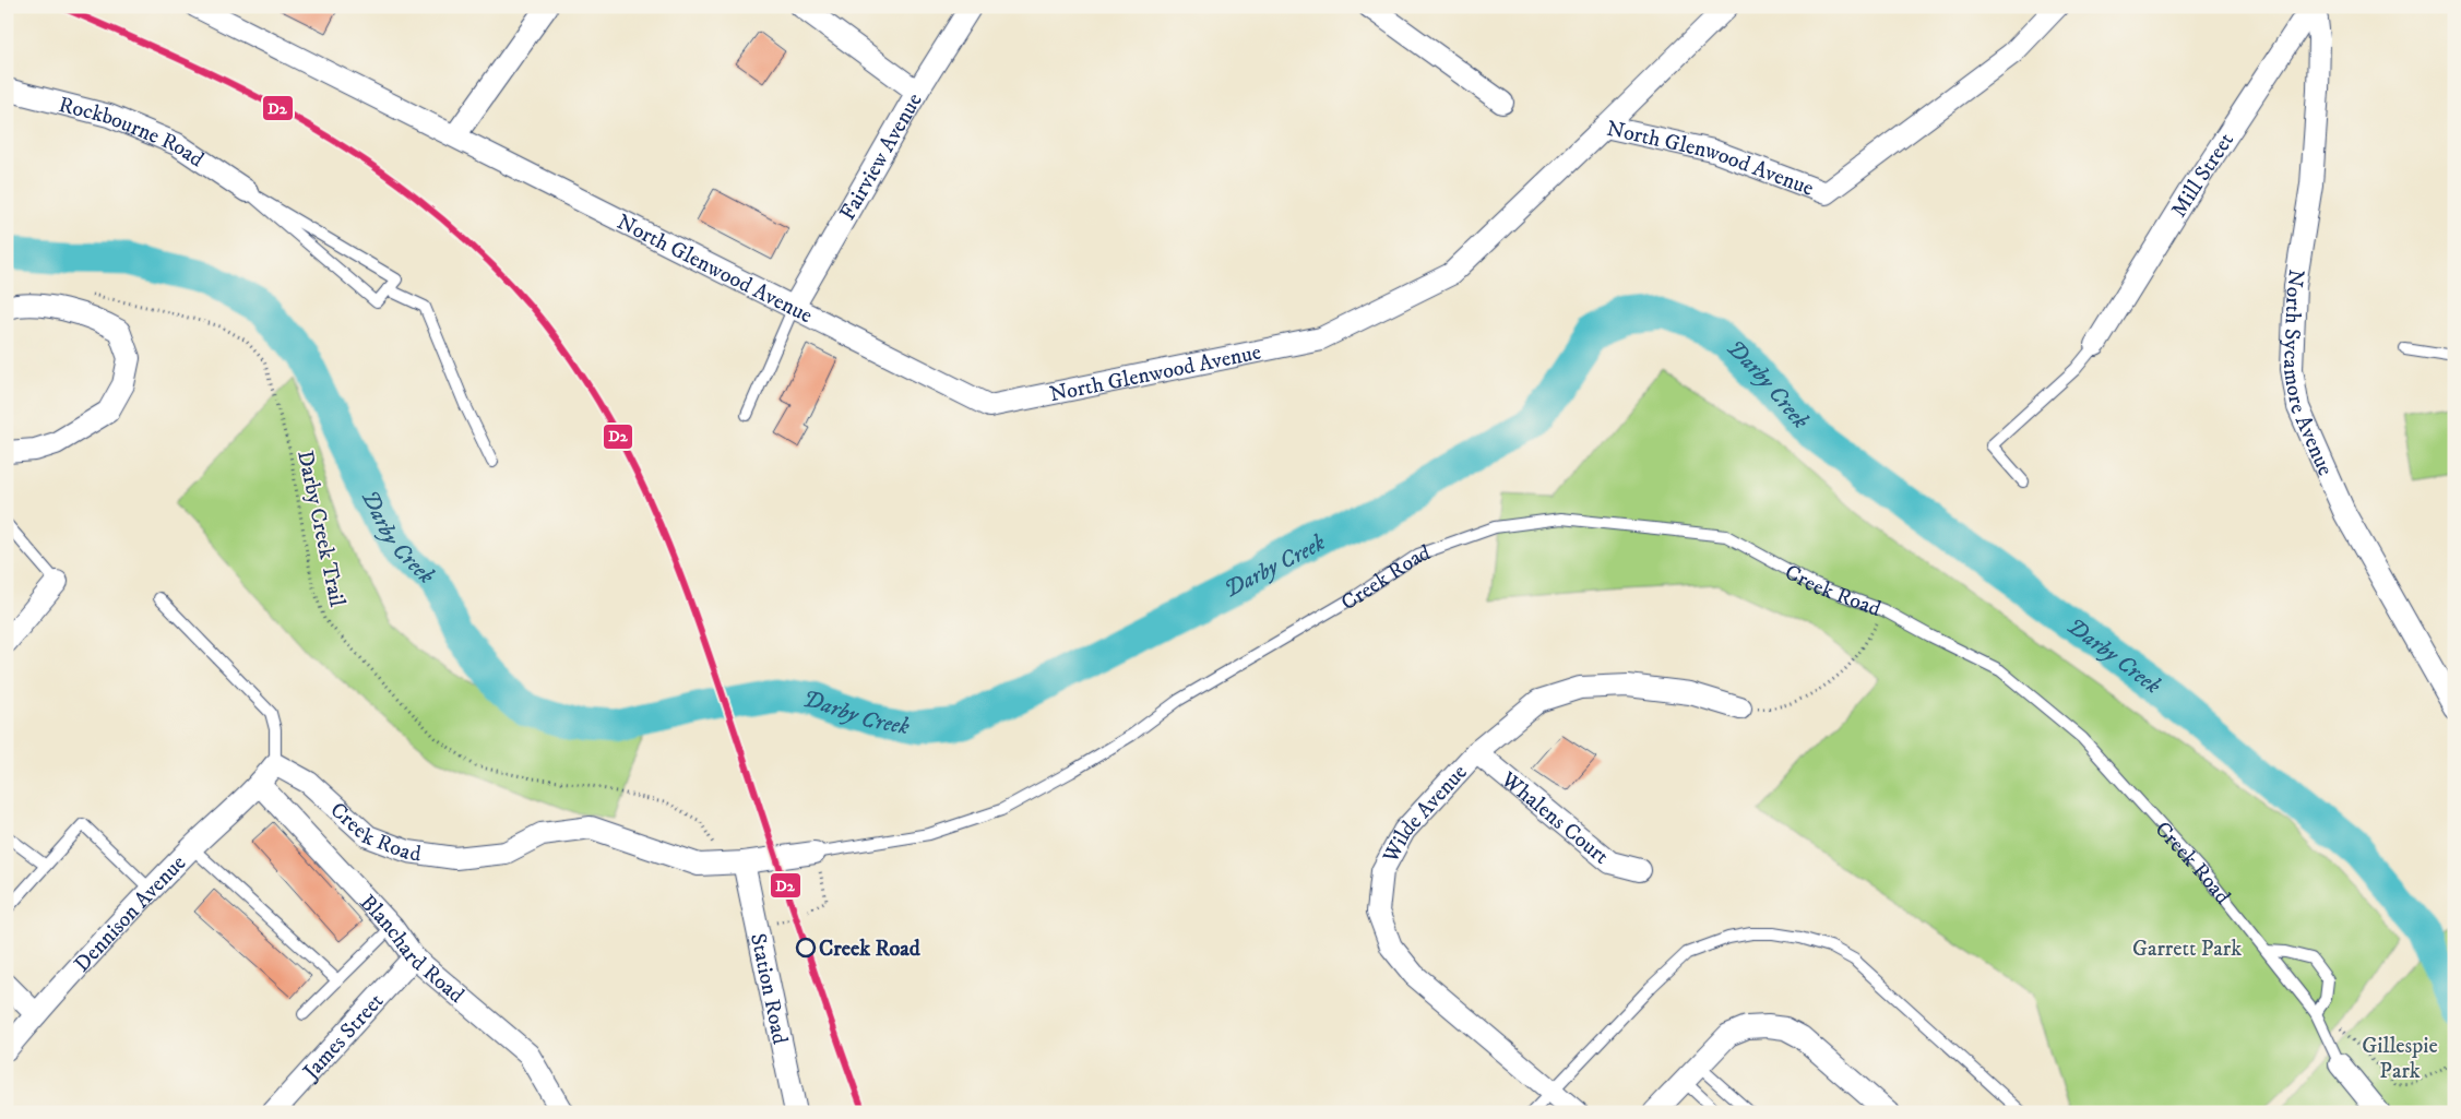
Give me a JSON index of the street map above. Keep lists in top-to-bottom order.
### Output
{
  "streets": {
    "street": [
      "Rockbourne Road",
      "Fairview Avenue",
      "North Glenwood Avenue",
      "Mill Street",
      "North Sycamore Avenue",
      "Creek Road",
      "Wilde Avenue",
      "Whalens Court",
      "Dennison Avenue",
      "Blanchard Road",
      "Station Road",
      "James Street"
    ],
    "path": ["Darby Creek Trail"]
  },
  "crossings": [
    ["Fairview Avenue", "North Glenwood Avenue"],
    ["Mill Street", "North Sycamore Avenue"],
    ["Darby Creek Trail", "Creek Road"],
    ["Creek Road", "Station Road"],
    ["Wilde Avenue", "Whalens Court"],
    ["Dennison Avenue", "Blanchard Road"],
    ["Blanchard Road", "James Street"]
  ],
  "water": ["Darby Creek"],
  "parks": ["Garrett Park", "Gillespie Park"],
  "places": ["Creek Road"],
  "lines": ["transit line D2"]
}
